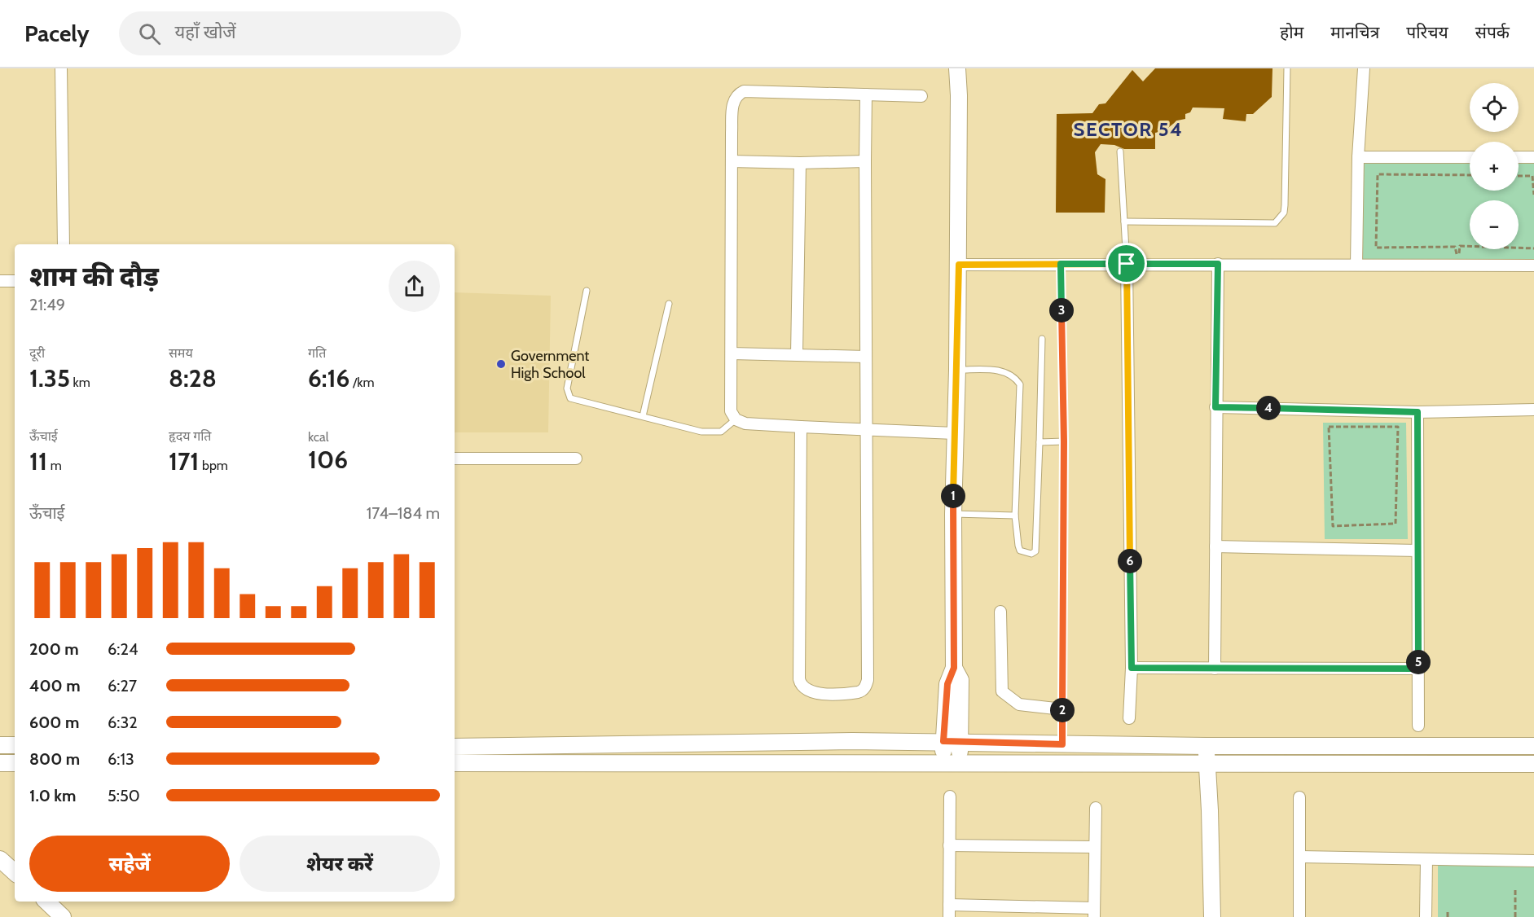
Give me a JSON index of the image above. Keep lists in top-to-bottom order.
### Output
{
  "districts": ["SECTOR 54"],
  "places": ["Government High School"],
  "page": {
    "header": "Pacely",
    "search": "यहाँ खोजें",
    "nav": [
      "होम",
      "मानचित्र",
      "परिचय",
      "संपर्क"
    ],
    "map_buttons": ["+", "−"],
    "heading": ["शाम की दौड़", "21:49"],
    "pins": [
      "3",
      "4",
      "1",
      "6",
      "5",
      "2"
    ],
    "stats": [
      ["दूरी", "1.35 km"],
      ["समय", "8:28"],
      ["गति", "6:16 /km"],
      ["ऊँचाई", "11 m"],
      ["हृदय गति", "171 bpm"],
      ["kcal", "106"]
    ],
    "chart": ["ऊँचाई", "174–184 m"],
    "list": [
      {
        "name": "200 m",
        "note": "6:24"
      },
      {
        "name": "400 m",
        "note": "6:27"
      },
      {
        "name": "600 m",
        "note": "6:32"
      },
      {
        "name": "800 m",
        "note": "6:13"
      },
      {
        "name": "1.0 km",
        "note": "5:50"
      }
    ],
    "buttons": ["सहेजें", "शेयर करें"]
  }
}
